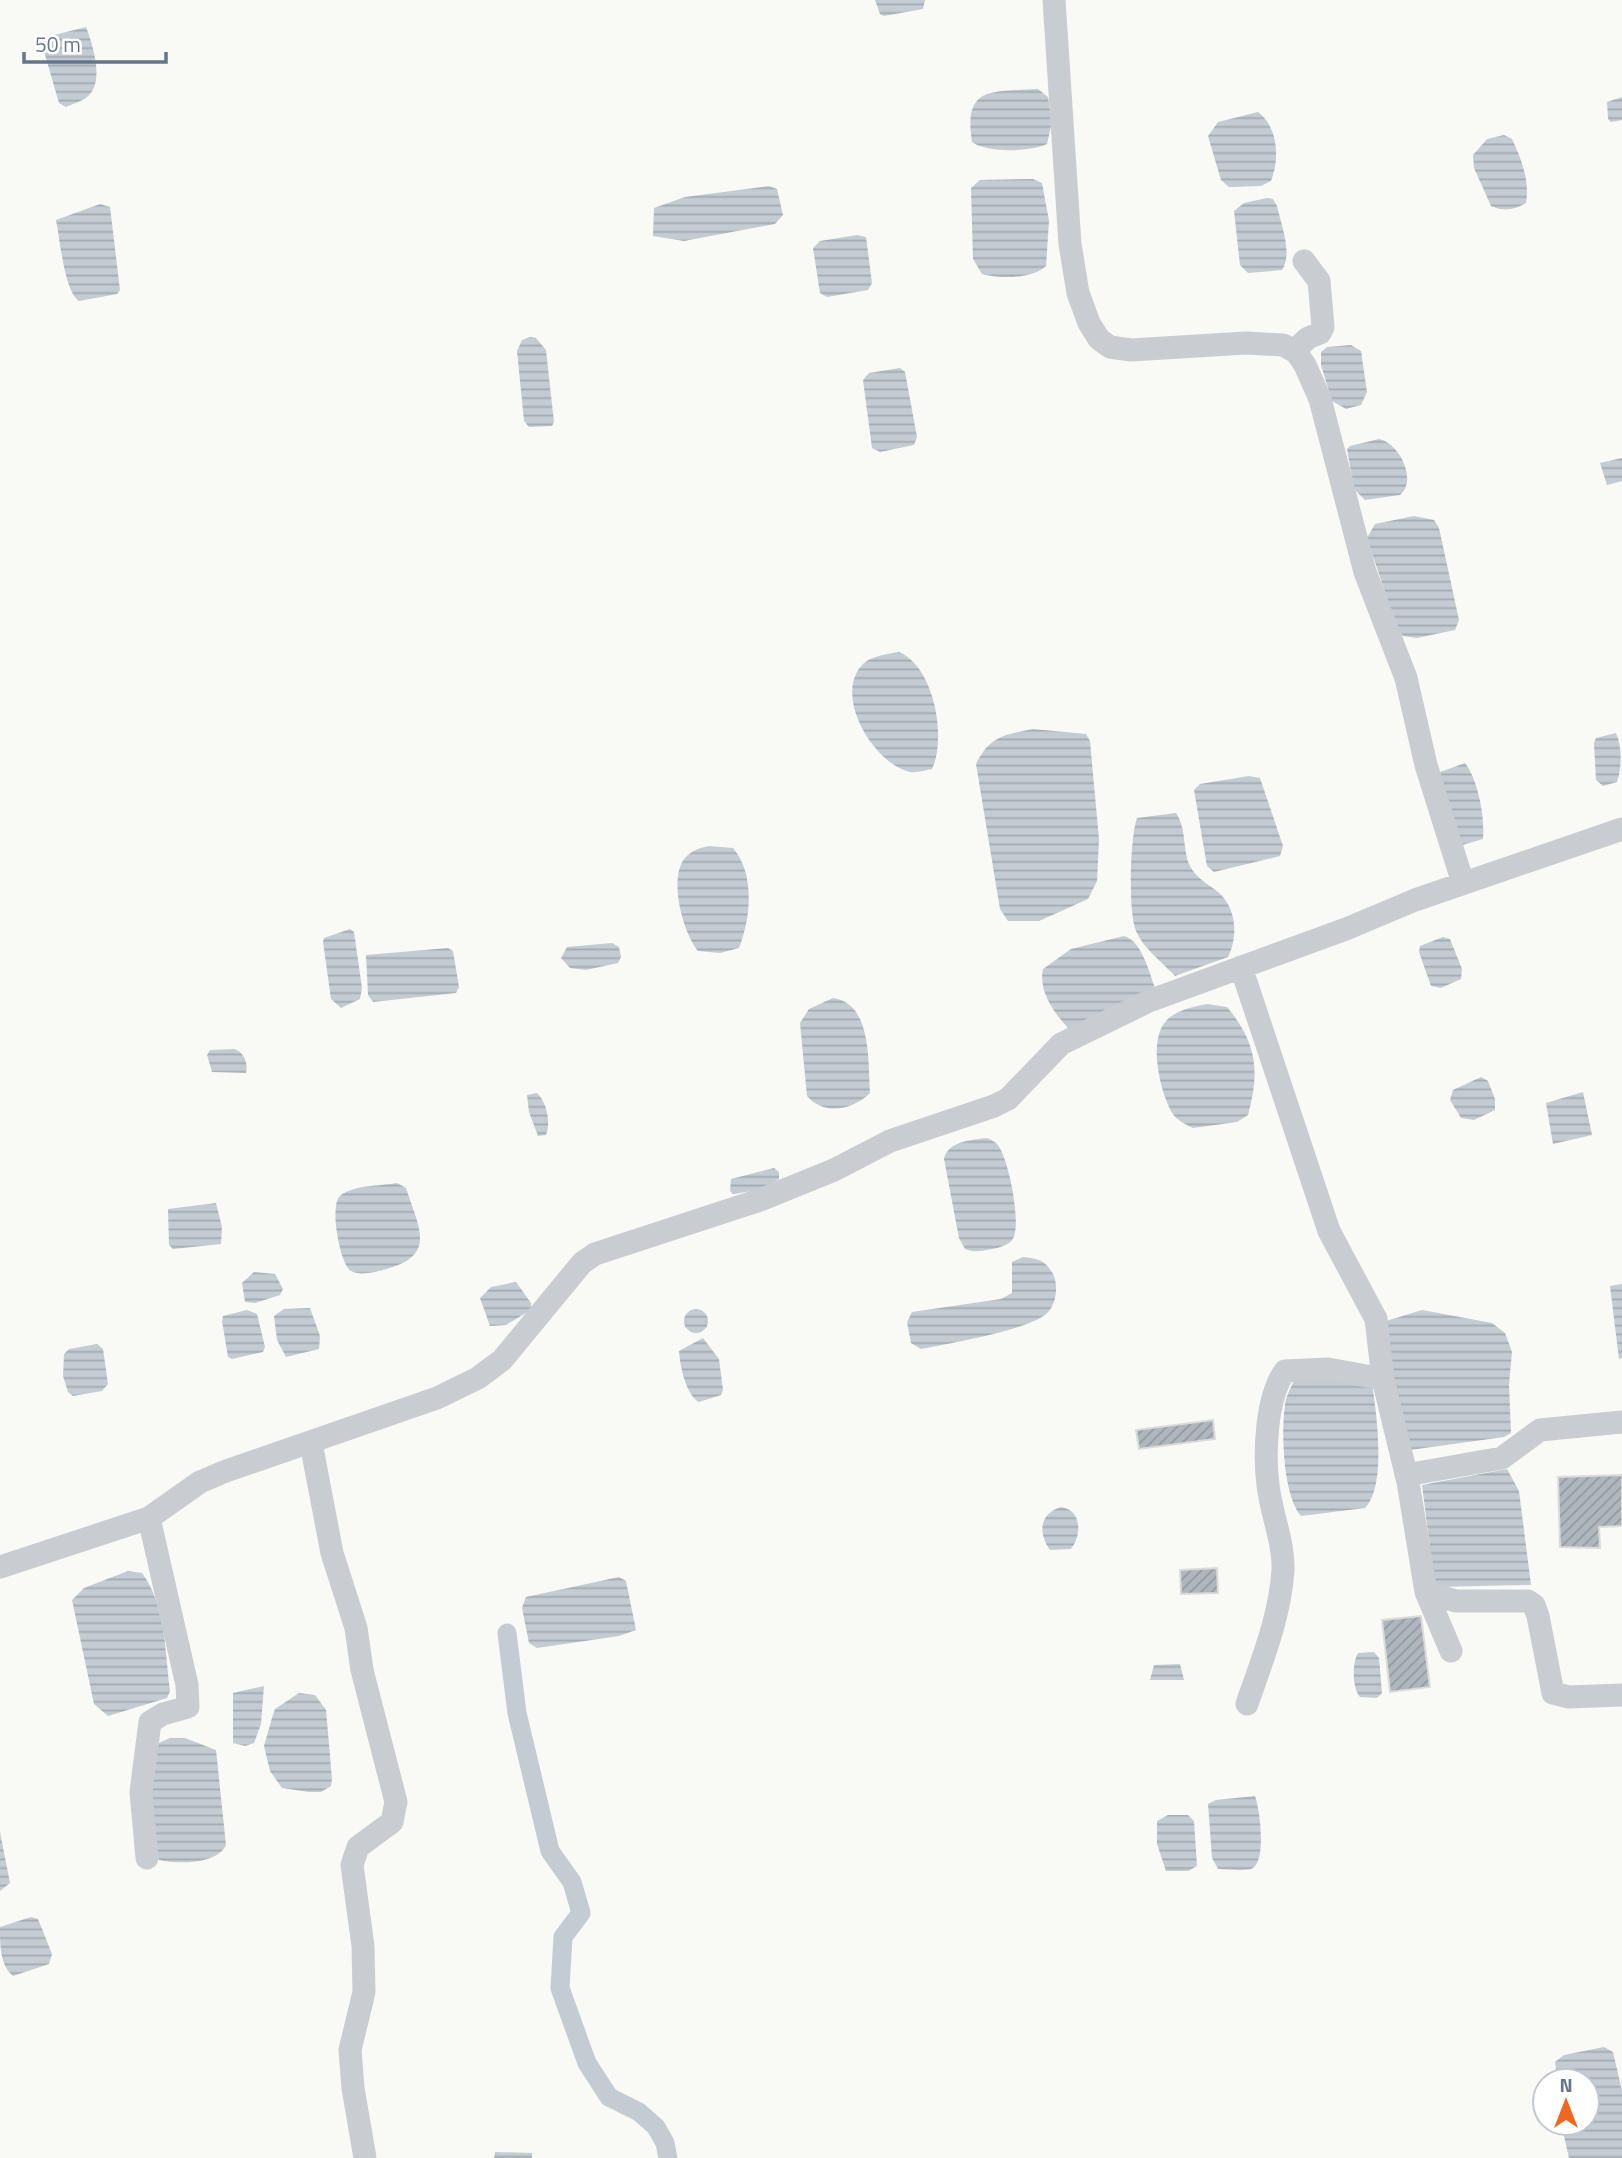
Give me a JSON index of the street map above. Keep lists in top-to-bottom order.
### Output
{
  "scale_bar": "50 m",
  "north": "top"
}
